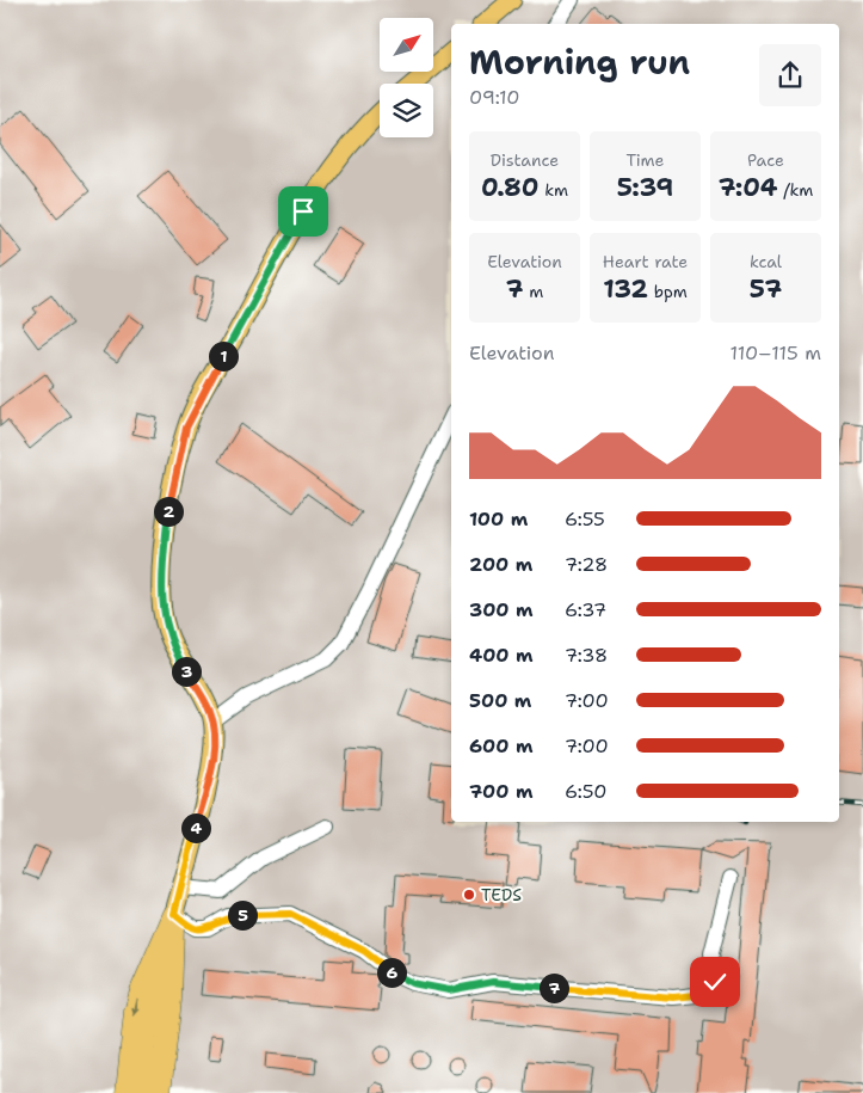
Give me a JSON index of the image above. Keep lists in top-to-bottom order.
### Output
{
  "places": ["TEDS"],
  "north": "top right",
  "page": {
    "heading": ["Morning run", "09:10"],
    "stats": [
      ["Distance", "0.80 km"],
      ["Time", "5:39"],
      ["Pace", "7:04 /km"],
      ["Elevation", "7 m"],
      ["Heart rate", "132 bpm"],
      ["kcal", "57"]
    ],
    "chart": ["Elevation", "110–115 m"],
    "pins": [
      "1",
      "2",
      "3",
      "4",
      "5",
      "6",
      "7"
    ],
    "list": [
      {
        "name": "100 m",
        "note": "6:55"
      },
      {
        "name": "200 m",
        "note": "7:28"
      },
      {
        "name": "300 m",
        "note": "6:37"
      },
      {
        "name": "400 m",
        "note": "7:38"
      },
      {
        "name": "500 m",
        "note": "7:00"
      },
      {
        "name": "600 m",
        "note": "7:00"
      },
      {
        "name": "700 m",
        "note": "6:50"
      }
    ]
  }
}
